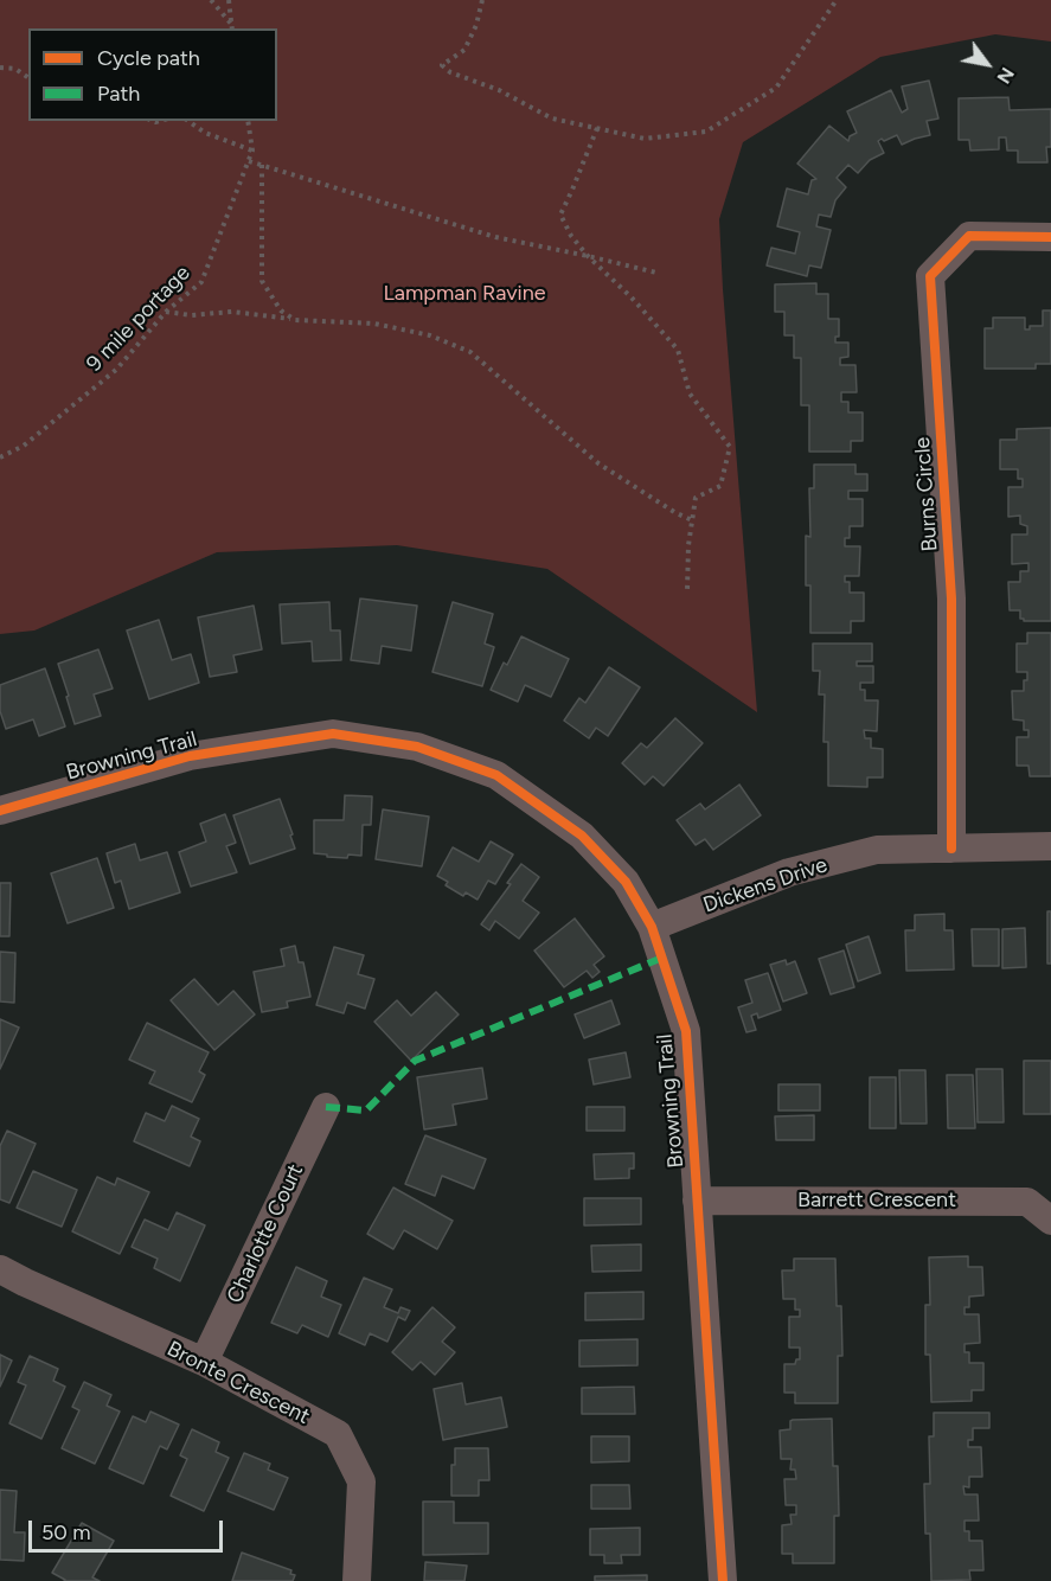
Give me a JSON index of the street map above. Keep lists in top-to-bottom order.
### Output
{
  "streets": {
    "street": [
      "Burns Circle",
      "Browning Trail",
      "Dickens Drive",
      "Barrett Crescent",
      "Charlotte Court",
      "Bronte Crescent"
    ],
    "path": ["9 mile portage"]
  },
  "crossings": [
    ["Burns Circle", "Dickens Drive"],
    ["Browning Trail", "Dickens Drive"],
    ["Browning Trail", "Barrett Crescent"],
    ["Charlotte Court", "Bronte Crescent"]
  ],
  "parks": ["Lampman Ravine"],
  "legend": ["Cycle path", "Path"],
  "scale_bar": "50 m",
  "north": "bottom right"
}
